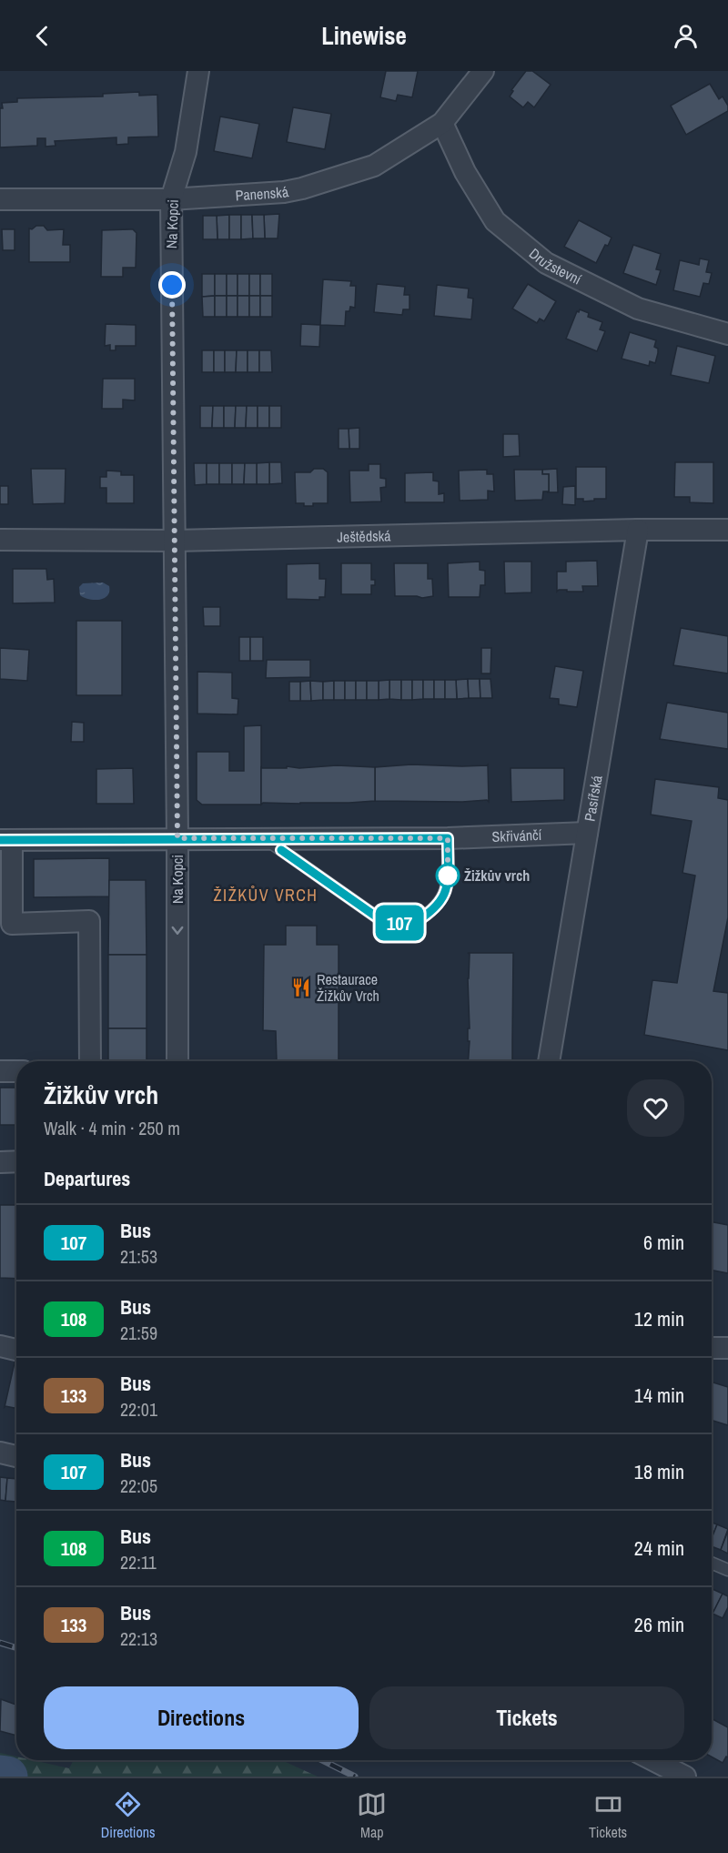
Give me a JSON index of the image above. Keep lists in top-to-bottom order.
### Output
{
  "streets": {
    "street": [
      "Panenská",
      "Na Kopci",
      "Družstevní",
      "Ještědská",
      "Pasířská",
      "Skřivánčí"
    ]
  },
  "crossings": [
    ["Panenská", "Na Kopci"],
    ["Panenská", "Družstevní"],
    ["Na Kopci", "Ještědská"],
    ["Na Kopci", "Skřivánčí"],
    ["Ještědská", "Pasířská"],
    ["Pasířská", "Skřivánčí"]
  ],
  "districts": ["ŽIŽKŮV VRCH"],
  "places": {
    "other": ["Žižkův vrch"],
    "restaurant": ["Restaurace Žižkův Vrch"]
  },
  "lines": ["bus line 107"],
  "page": {
    "header": "Linewise",
    "on_map": "107",
    "heading": [
      ["Žižkův vrch", "Walk · 4 min · 250 m"],
      "Departures"
    ],
    "list": [
      {
        "mark": "107",
        "name": "Bus",
        "note": "21:53",
        "value": "6 min"
      },
      {
        "mark": "108",
        "name": "Bus",
        "note": "21:59",
        "value": "12 min"
      },
      {
        "mark": "133",
        "name": "Bus",
        "note": "22:01",
        "value": "14 min"
      },
      {
        "mark": "107",
        "name": "Bus",
        "note": "22:05",
        "value": "18 min"
      },
      {
        "mark": "108",
        "name": "Bus",
        "note": "22:11",
        "value": "24 min"
      },
      {
        "mark": "133",
        "name": "Bus",
        "note": "22:13",
        "value": "26 min"
      }
    ],
    "buttons": ["Directions", "Tickets"],
    "tabs": ["Directions", "Map", "Tickets"]
  }
}
